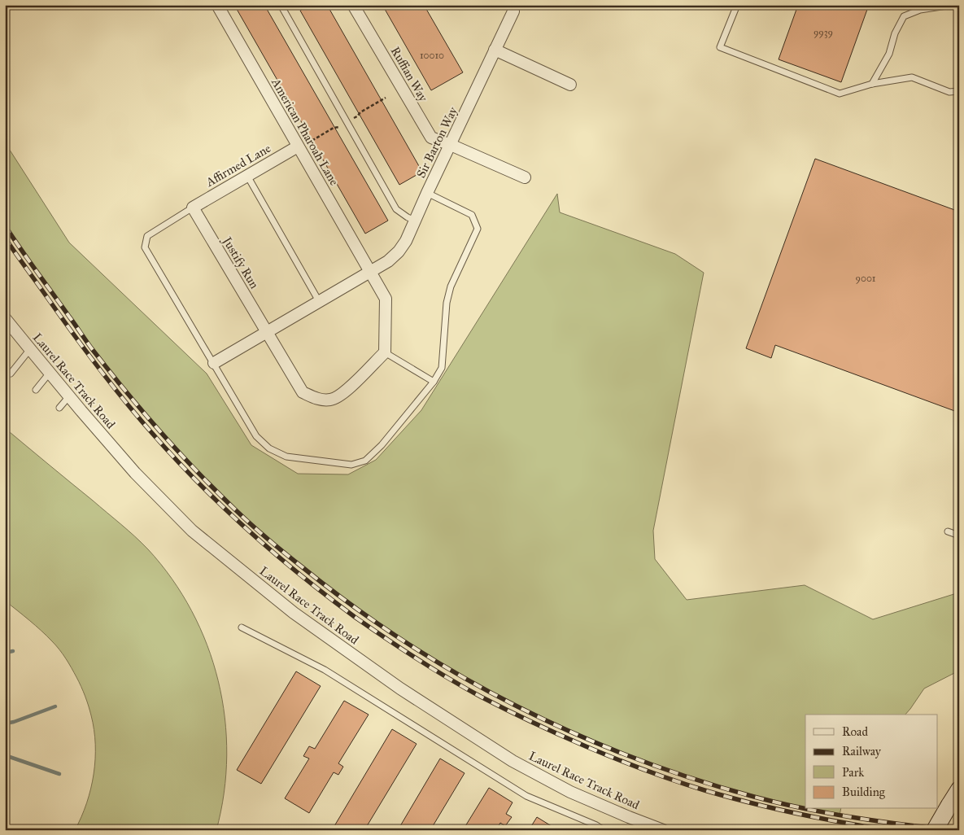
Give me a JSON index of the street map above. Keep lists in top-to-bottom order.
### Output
{
  "streets": {
    "street": [
      "Ruffian Way",
      "American Pharoah Lane",
      "Sir Barton Way",
      "Affirmed Lane",
      "Justify Run",
      "Laurel Race Track Road"
    ]
  },
  "crossings": [
    ["Ruffian Way", "Sir Barton Way"],
    ["American Pharoah Lane", "Sir Barton Way"],
    ["American Pharoah Lane", "Affirmed Lane"],
    ["American Pharoah Lane", "Justify Run"],
    ["Sir Barton Way", "Justify Run"],
    ["Affirmed Lane", "Justify Run"]
  ],
  "house_numbers": ["9939", "10010", "9001"],
  "legend": [
    "Road",
    "Railway",
    "Park",
    "Building"
  ]
}
